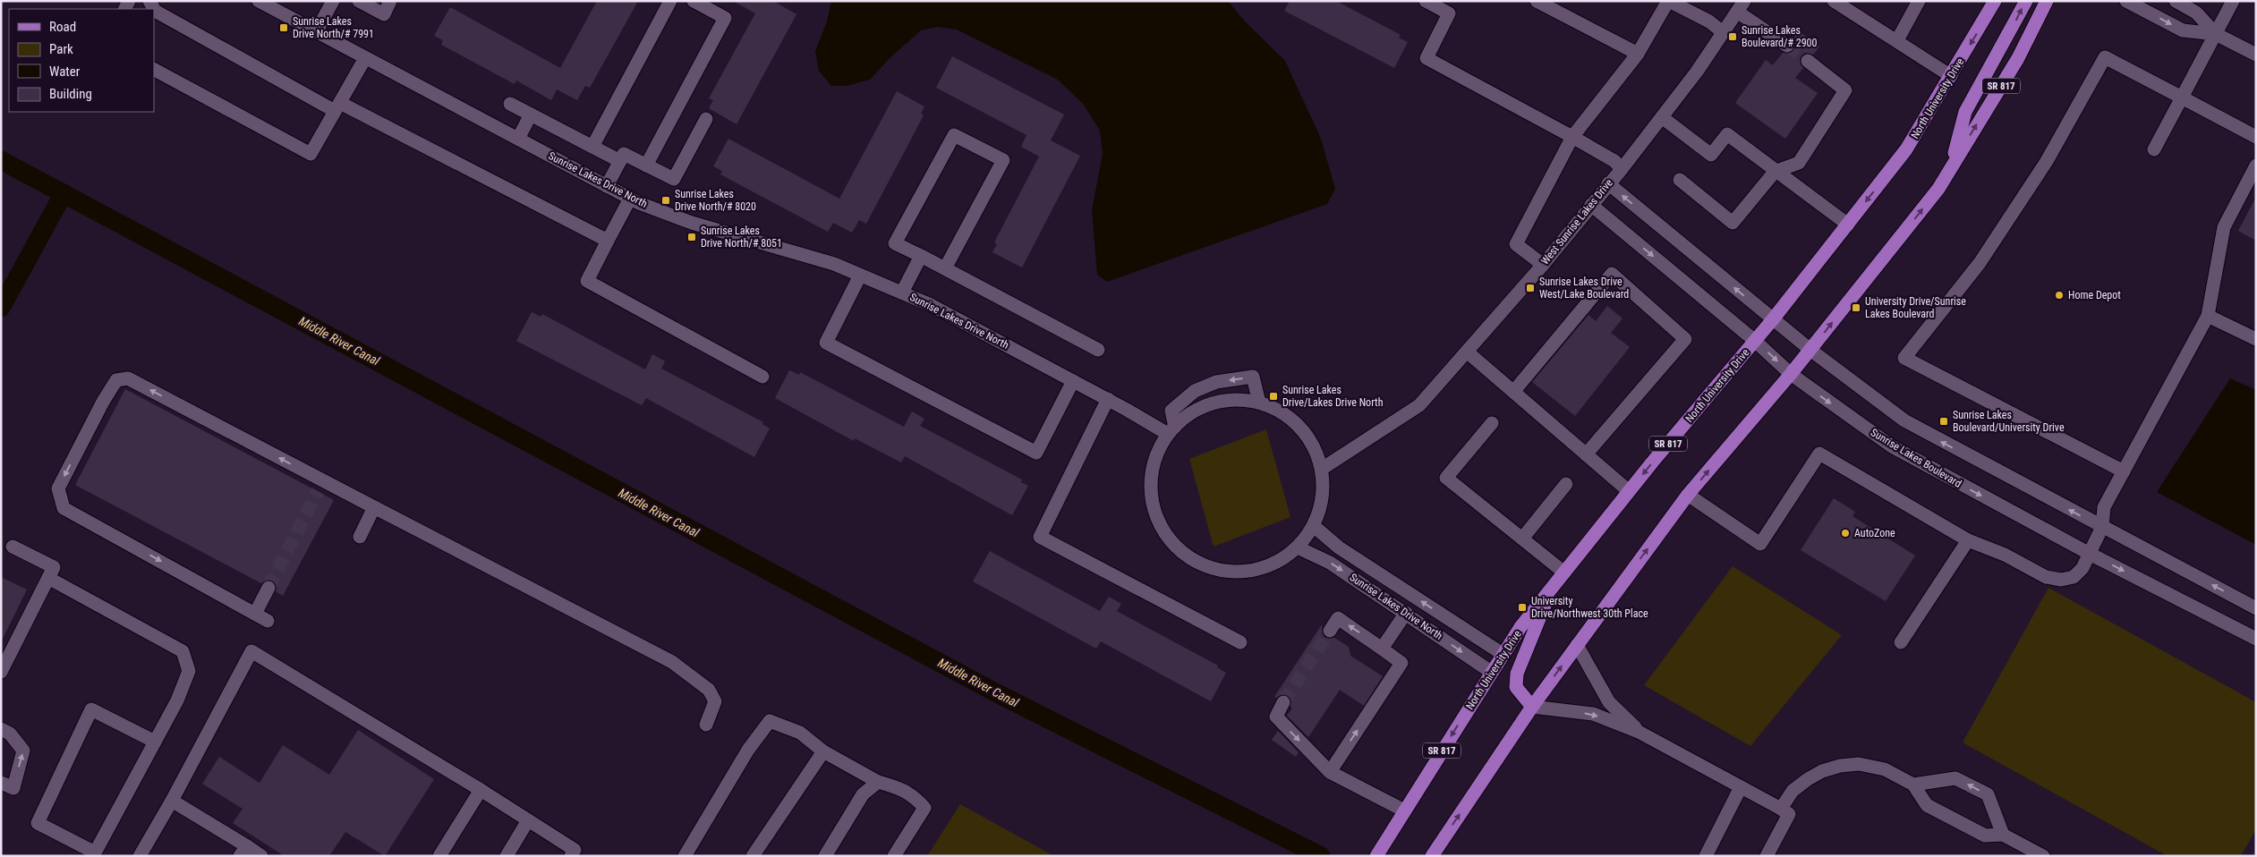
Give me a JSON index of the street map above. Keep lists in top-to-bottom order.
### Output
{
  "streets": {
    "main road": ["SR 817", "North University Drive"],
    "street": ["Sunrise Lakes Drive North", "West Sunrise Lakes Drive", "Sunrise Lakes Boulevard"]
  },
  "crossings": [
    ["SR 817", "Sunrise Lakes Boulevard"],
    ["North University Drive", "Sunrise Lakes Drive North"],
    ["North University Drive", "Sunrise Lakes Boulevard"],
    ["West Sunrise Lakes Drive", "Sunrise Lakes Boulevard"]
  ],
  "water": ["Middle River Canal"],
  "places": {
    "transit": [
      "Sunrise Lakes Drive North/# 7991",
      "Sunrise Lakes Boulevard/# 2900",
      "Sunrise Lakes Drive North/# 8020",
      "Sunrise Lakes Drive North/# 8051",
      "Sunrise Lakes Drive West/Lake Boulevard",
      "University Drive/Sunrise Lakes Boulevard",
      "Sunrise Lakes Drive/Lakes Drive North",
      "Sunrise Lakes Boulevard/University Drive",
      "University Drive/Northwest 30th Place"
    ],
    "other": ["Home Depot", "AutoZone"]
  },
  "legend": [
    "Road",
    "Park",
    "Water",
    "Building"
  ]
}
